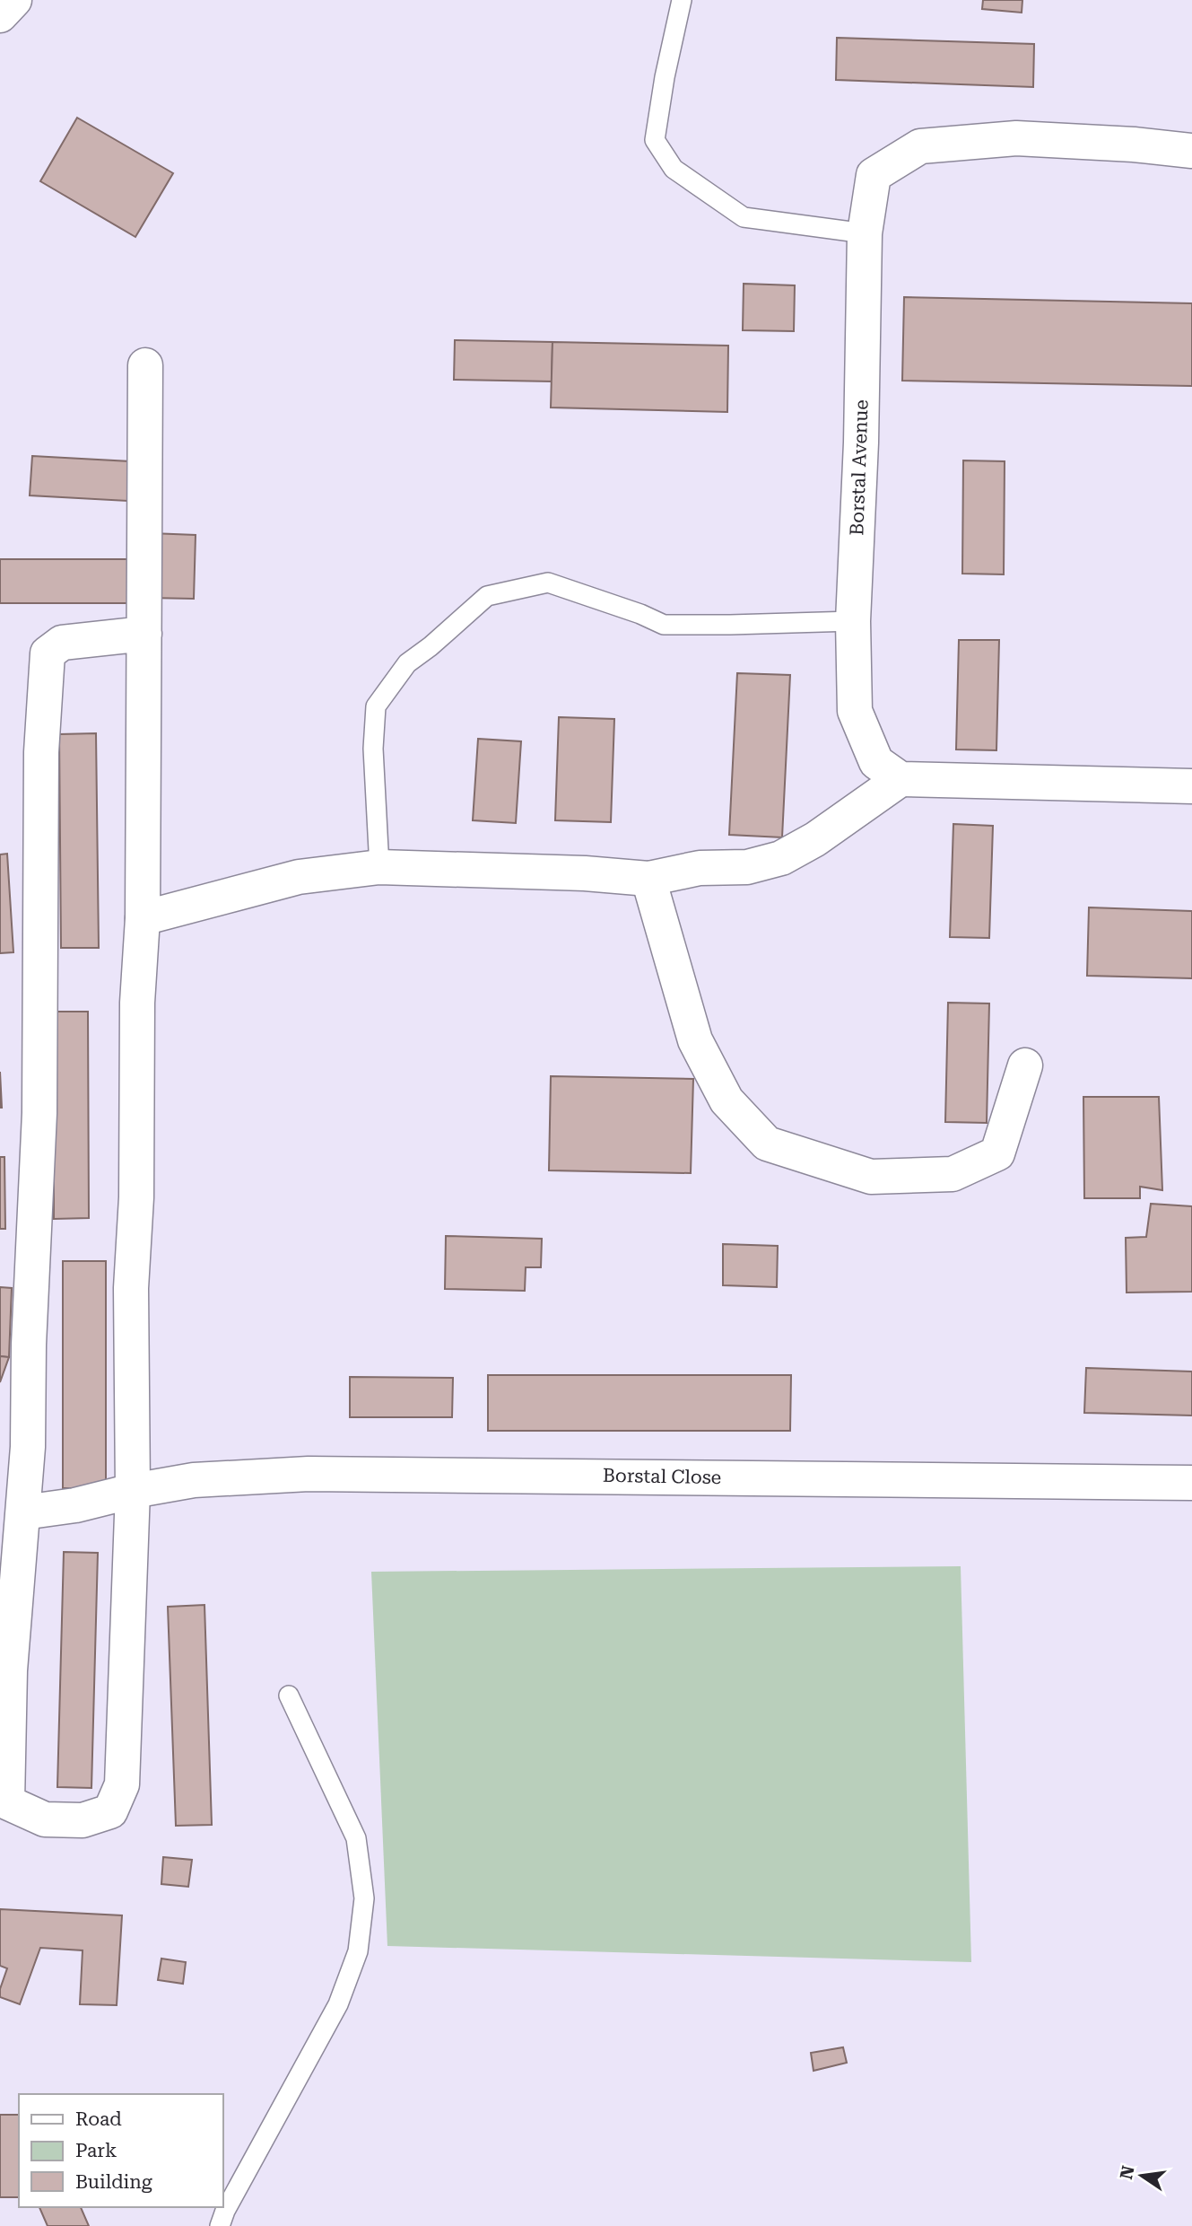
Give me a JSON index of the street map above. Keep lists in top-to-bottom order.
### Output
{
  "streets": {
    "street": ["Borstal Avenue", "Borstal Close"]
  },
  "legend": ["Road", "Park", "Building"],
  "north": "left"
}
